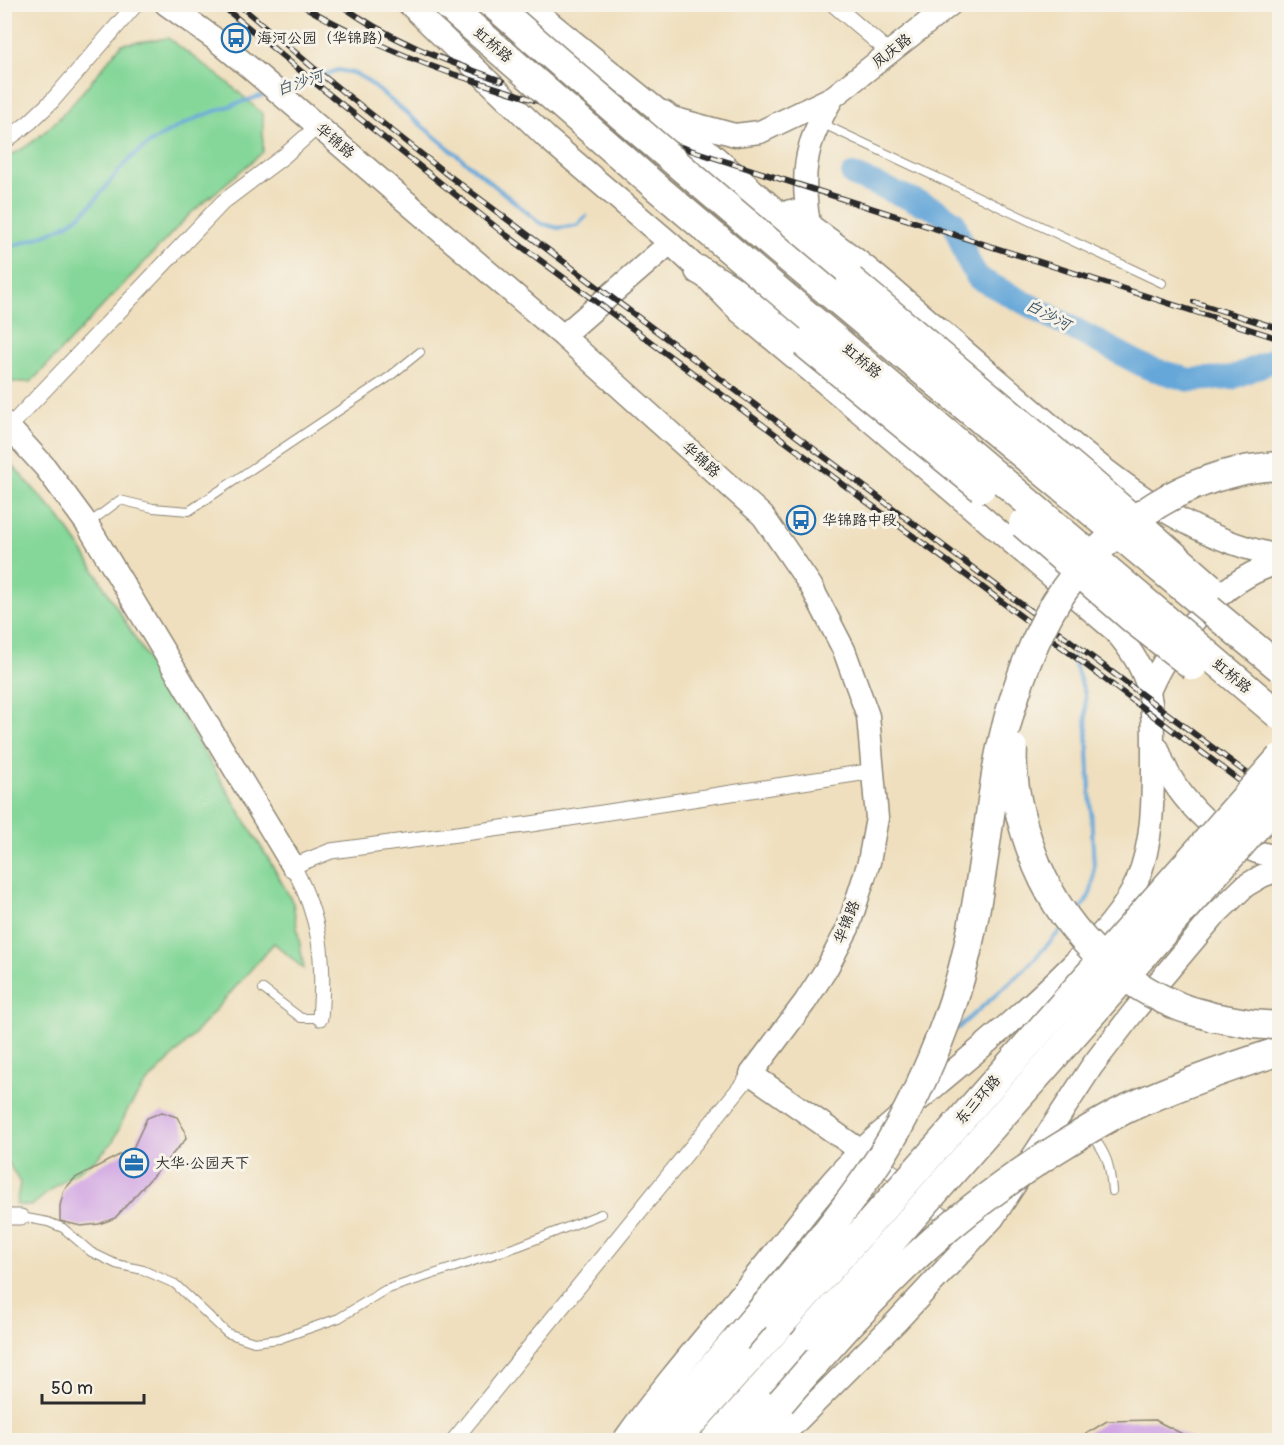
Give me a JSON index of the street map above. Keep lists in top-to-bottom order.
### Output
{
  "streets": {
    "highway": ["虹桥路", "东三环路"],
    "main road": ["凤庆路", "华锦路"]
  },
  "water": ["白沙河"],
  "places": {
    "bus stop": ["海河公园（华锦路）", "华锦路中段"],
    "office": ["大华·公园天下"]
  },
  "scale_bar": "50 m"
}
